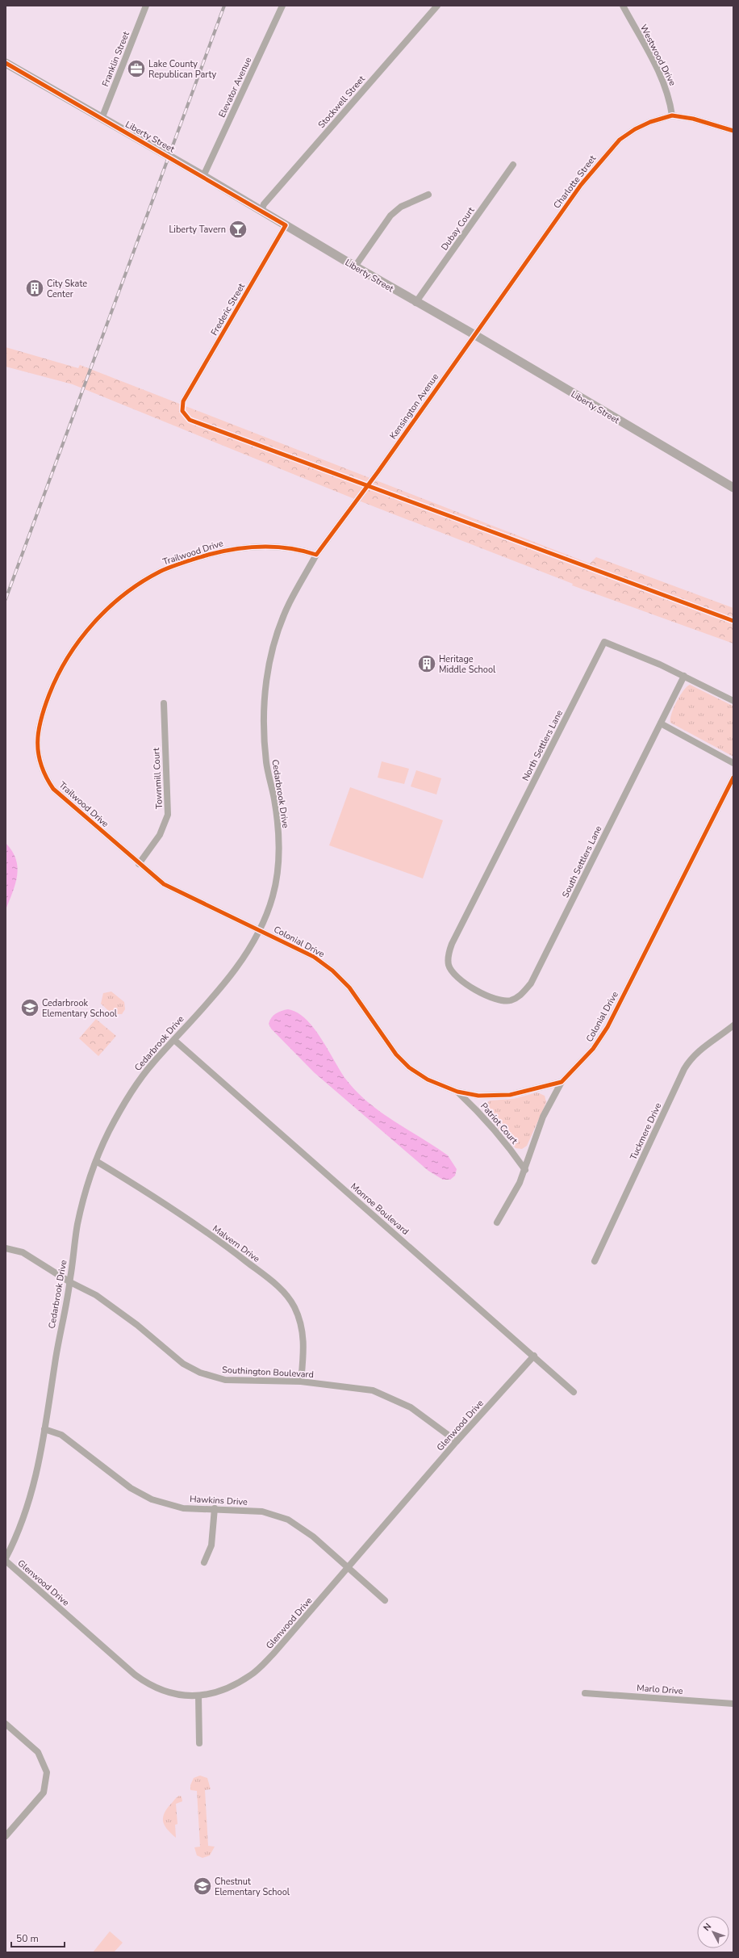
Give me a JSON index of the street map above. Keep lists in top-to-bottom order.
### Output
{
  "streets": {
    "street": [
      "Westwood Drive",
      "Franklin Street",
      "Elevator Avenue",
      "Stockwell Street",
      "Liberty Street",
      "Charlotte Street",
      "Dubay Court",
      "Frederic Street",
      "Kensington Avenue",
      "Trailwood Drive",
      "North Settlers Lane",
      "Townmill Court",
      "Cedarbrook Drive",
      "South Settlers Lane",
      "Colonial Drive",
      "Patriot Court",
      "Tuckmere Drive",
      "Monroe Boulevard",
      "Malvern Drive",
      "Southington Boulevard",
      "Glenwood Drive",
      "Hawkins Drive",
      "Marlo Drive"
    ]
  },
  "crossings": [
    ["Westwood Drive", "Charlotte Street"],
    ["Franklin Street", "Liberty Street"],
    ["Elevator Avenue", "Liberty Street"],
    ["Stockwell Street", "Liberty Street"],
    ["Liberty Street", "Charlotte Street"],
    ["Liberty Street", "Dubay Court"],
    ["Liberty Street", "Frederic Street"],
    ["Liberty Street", "Kensington Avenue"],
    ["Charlotte Street", "Kensington Avenue"],
    ["Kensington Avenue", "Trailwood Drive"],
    ["Kensington Avenue", "Cedarbrook Drive"],
    ["Trailwood Drive", "Townmill Court"],
    ["Trailwood Drive", "Cedarbrook Drive"],
    ["Trailwood Drive", "Colonial Drive"],
    ["North Settlers Lane", "South Settlers Lane"],
    ["Cedarbrook Drive", "Colonial Drive"],
    ["Cedarbrook Drive", "Monroe Boulevard"],
    ["Cedarbrook Drive", "Malvern Drive"],
    ["Cedarbrook Drive", "Southington Boulevard"],
    ["Cedarbrook Drive", "Hawkins Drive"],
    ["Colonial Drive", "Patriot Court"],
    ["Monroe Boulevard", "Glenwood Drive"],
    ["Malvern Drive", "Southington Boulevard"],
    ["Southington Boulevard", "Glenwood Drive"],
    ["Glenwood Drive", "Hawkins Drive"]
  ],
  "places": {
    "office": ["Lake County Republican Party"],
    "bar": ["Liberty Tavern"],
    "building": ["City Skate Center", "Heritage Middle School"],
    "school or university": ["Cedarbrook Elementary School", "Chestnut Elementary School"]
  },
  "scale_bar": "50 m",
  "north": "top left"
}
